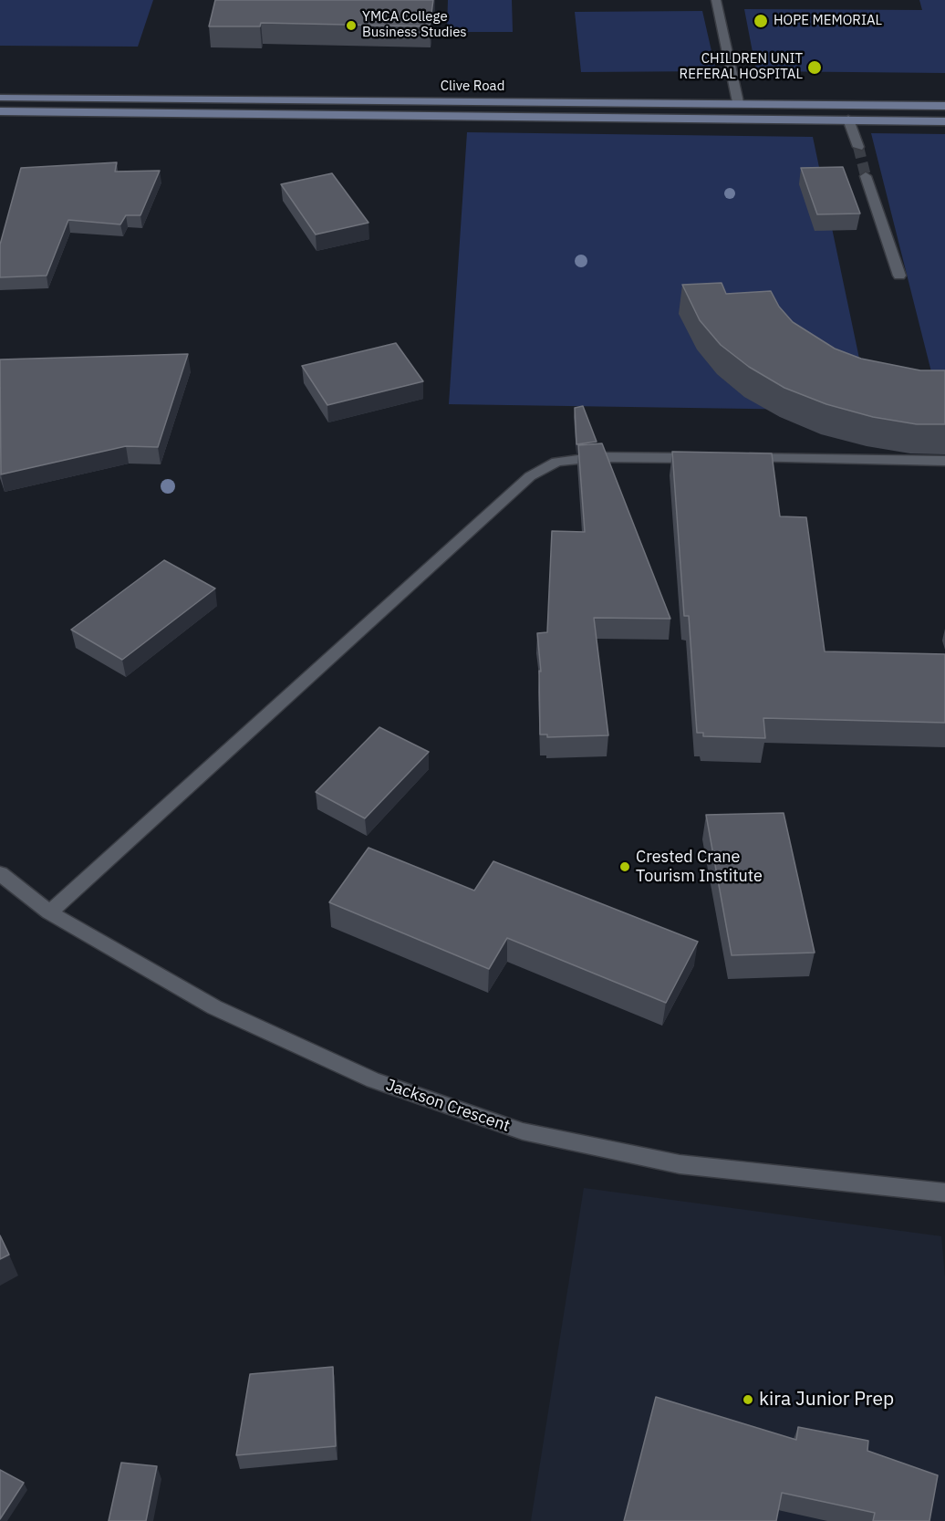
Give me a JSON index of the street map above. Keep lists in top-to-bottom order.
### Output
{
  "streets": {
    "street": ["Clive Road", "Jackson Crescent"]
  },
  "places": [
    "HOPE MEMORIAL",
    "YMCA College Business Studies",
    "CHILDREN UNIT REFERAL HOSPITAL",
    "Crested Crane Tourism Institute",
    "kira Junior Prep"
  ]
}
